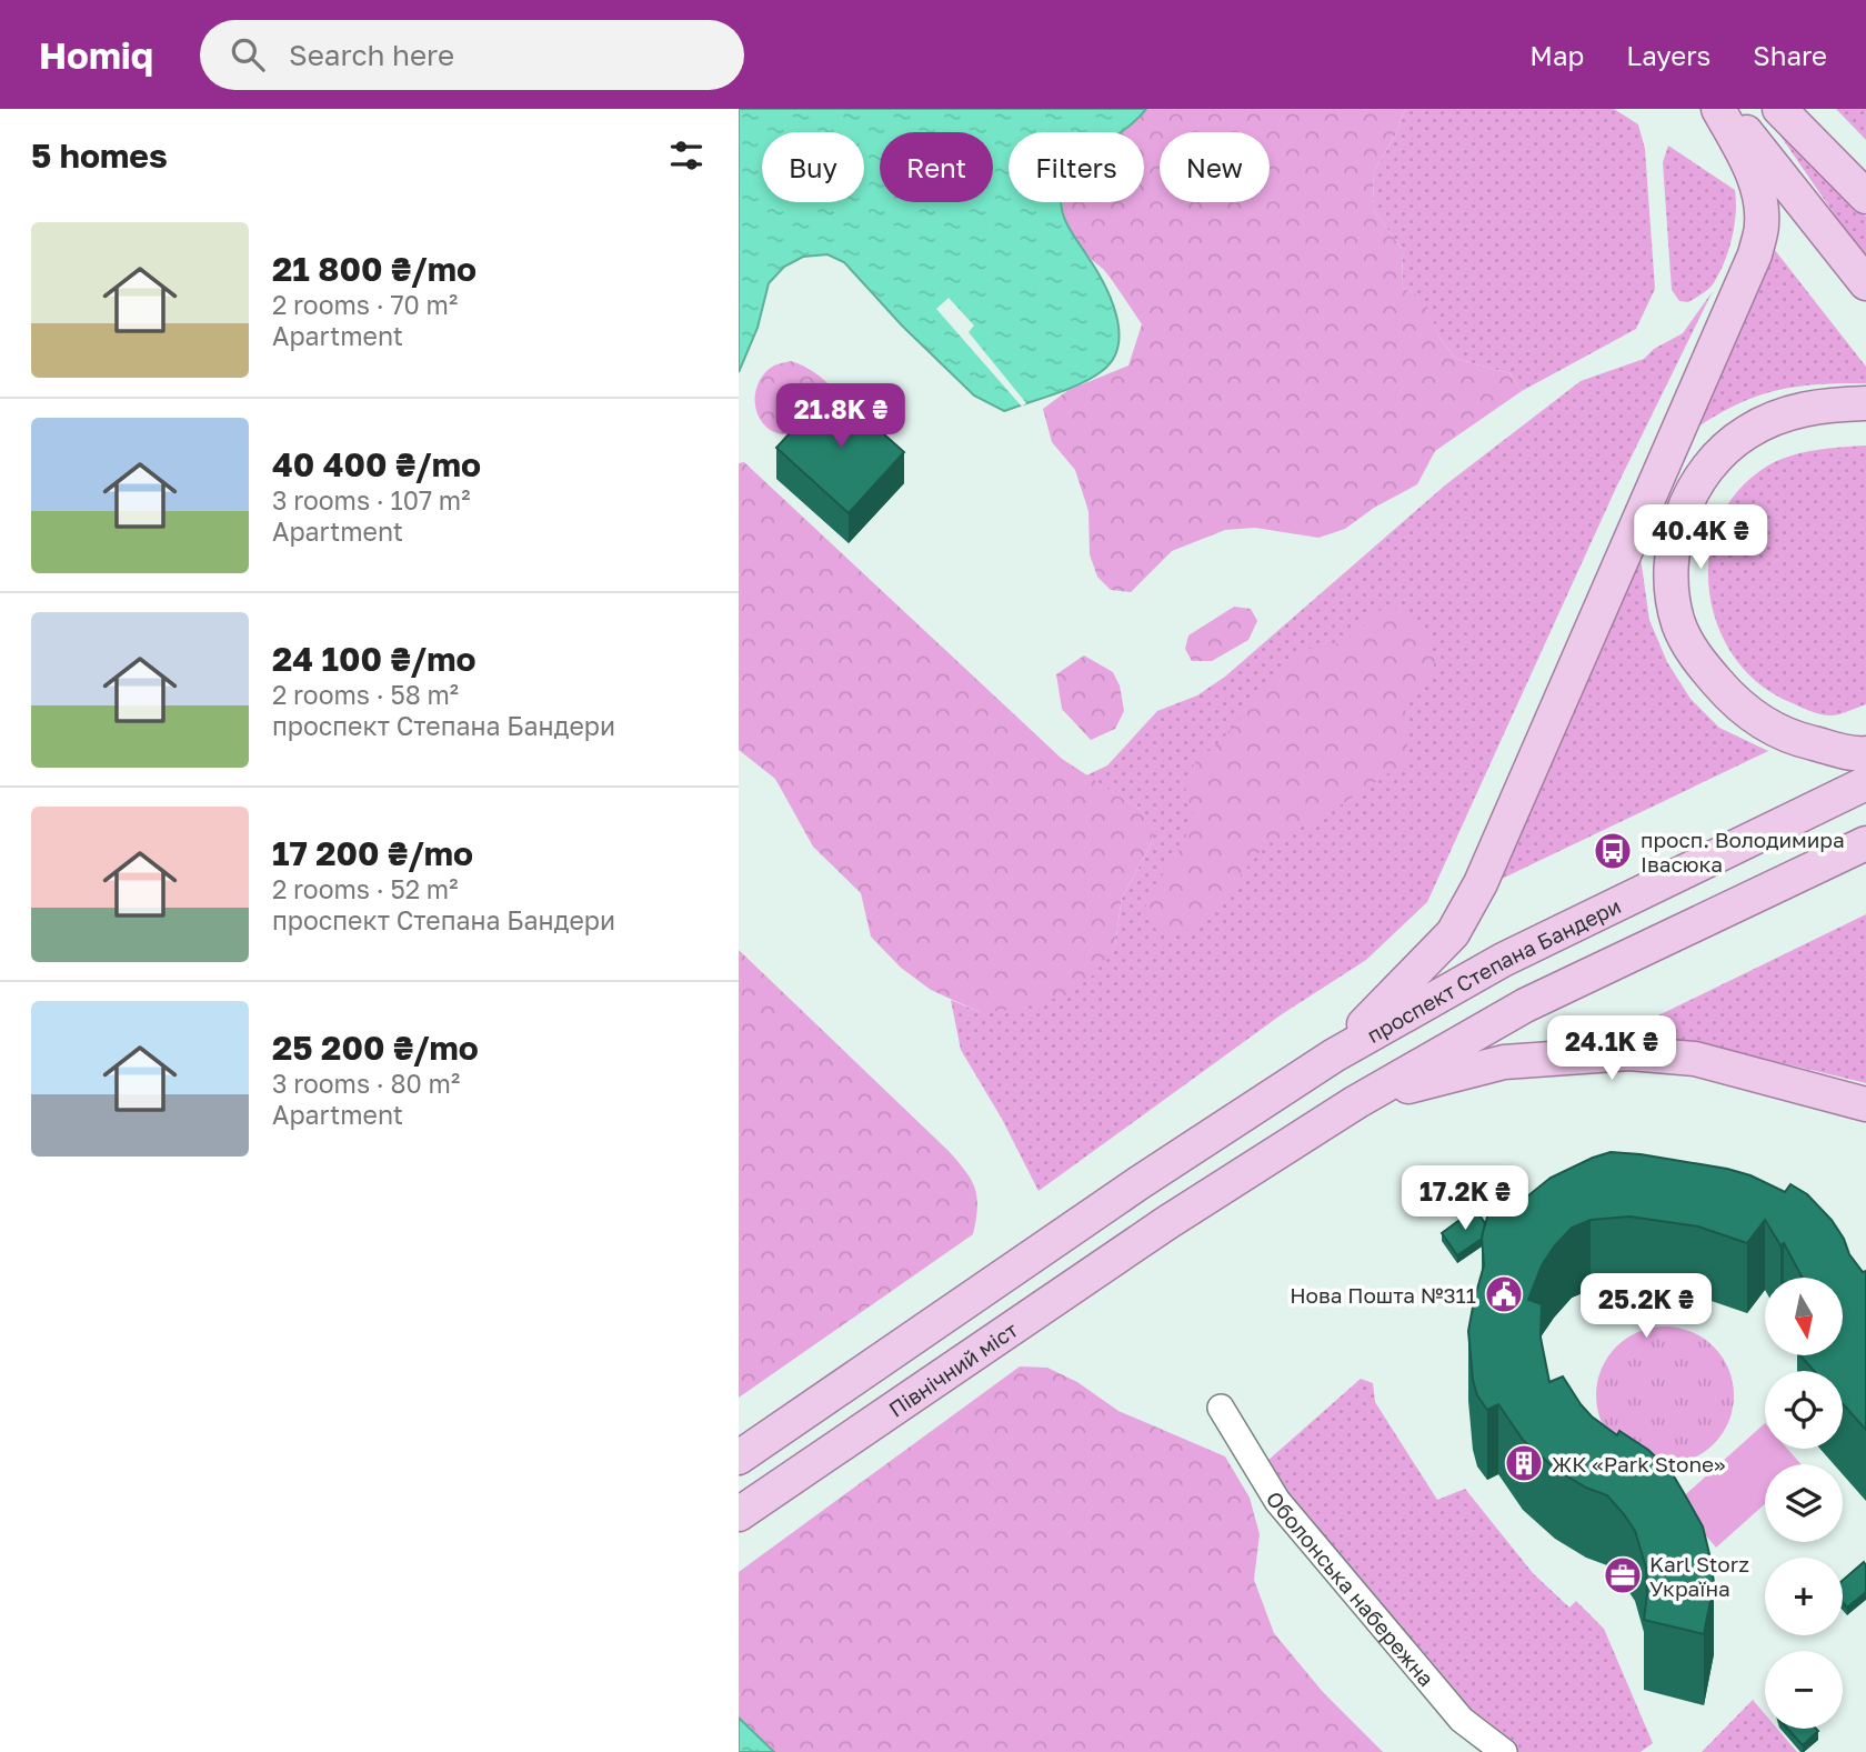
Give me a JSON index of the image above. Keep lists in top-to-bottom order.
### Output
{
  "streets": {
    "main road": ["проспект Степана Бандери", "Північний міст"],
    "street": ["Оболонська набережна"]
  },
  "places": {
    "bus stop": ["просп. Володимира Івасюка"],
    "public building": ["Нова Пошта №311"],
    "building": ["ЖК «Park Stone»"],
    "office": ["Karl Storz Україна"]
  },
  "north": "bottom",
  "page": {
    "header": "Homiq",
    "search": "Search here",
    "nav": ["Map", "Layers", "Share"],
    "heading": "5 homes",
    "chip": [
      "Buy",
      "Rent",
      "Filters",
      "New"
    ],
    "list": [
      {
        "name": "21 800 ₴/mo",
        "note": "2 rooms · 70 m² · Apartment"
      },
      {
        "name": "40 400 ₴/mo",
        "note": "3 rooms · 107 m² · Apartment"
      },
      {
        "name": "24 100 ₴/mo",
        "note": "2 rooms · 58 m² · проспект Степана Бандери"
      },
      {
        "name": "17 200 ₴/mo",
        "note": "2 rooms · 52 m² · проспект Степана Бандери"
      },
      {
        "name": "25 200 ₴/mo",
        "note": "3 rooms · 80 m² · Apartment"
      }
    ],
    "price": [
      "21.8K ₴",
      "40.4K ₴",
      "24.1K ₴",
      "17.2K ₴",
      "25.2K ₴"
    ],
    "map_buttons": ["+", "−"]
  }
}
